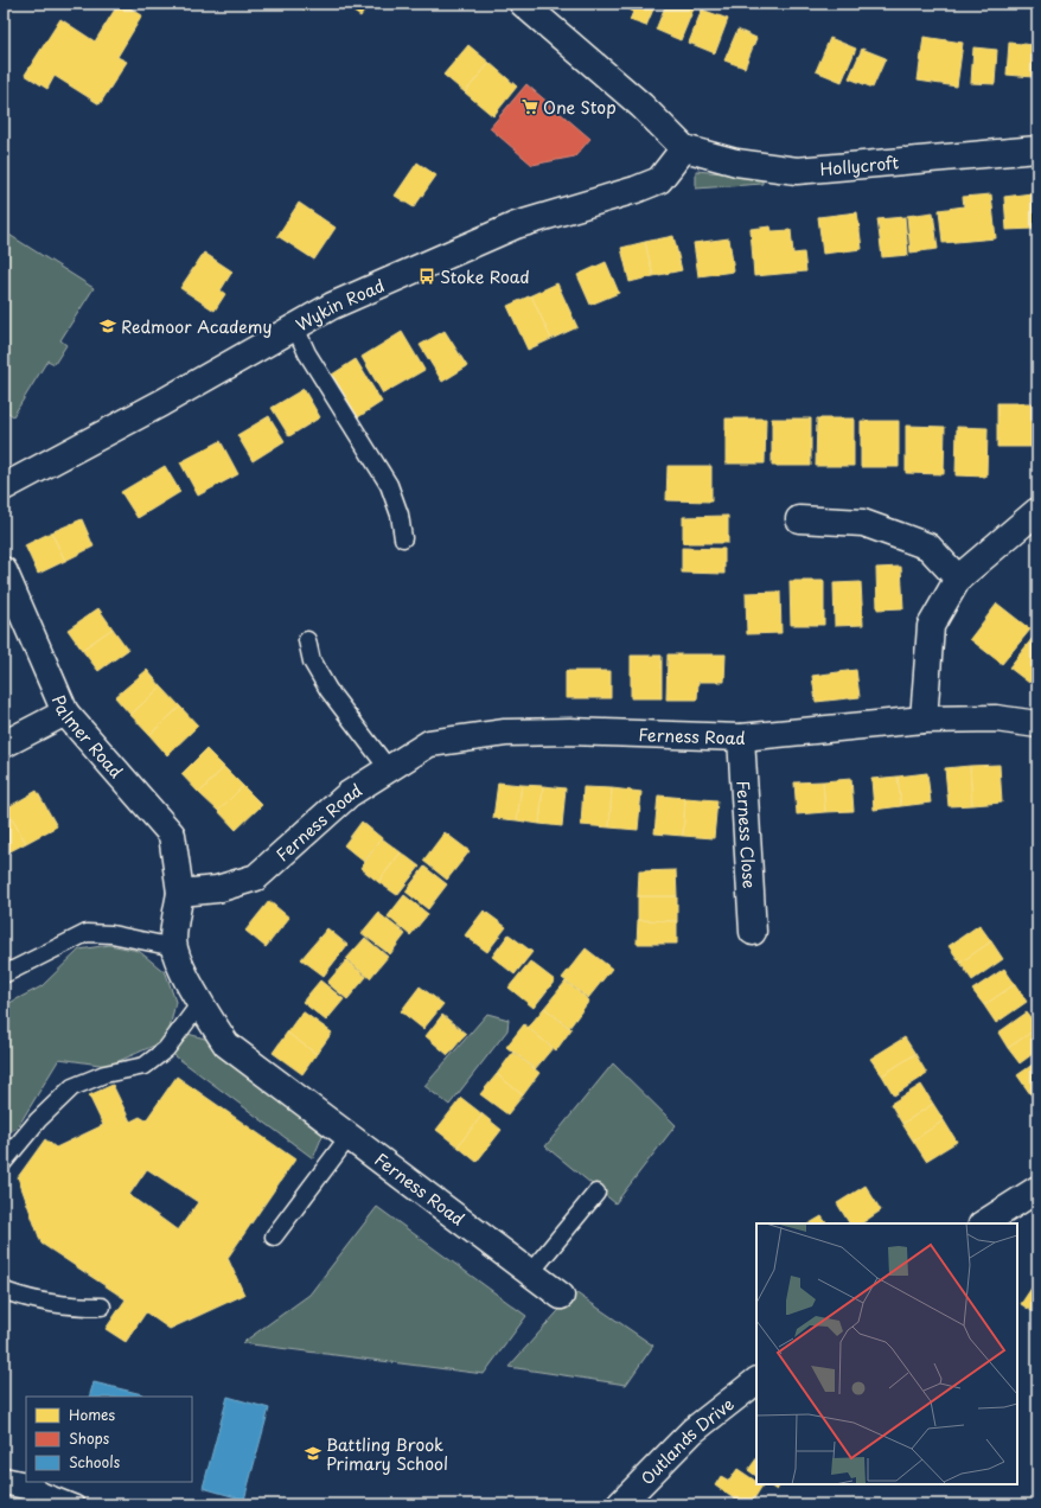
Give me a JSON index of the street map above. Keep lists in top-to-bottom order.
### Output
{
  "streets": {
    "street": [
      "Hollycroft",
      "Wykin Road",
      "Palmer Road",
      "Ferness Road",
      "Ferness Close",
      "Outlands Drive"
    ]
  },
  "crossings": [
    ["Hollycroft", "Wykin Road"],
    ["Palmer Road", "Ferness Road"],
    ["Ferness Road", "Ferness Close"]
  ],
  "places": {
    "supermarket": ["One Stop"],
    "bus stop": ["Stoke Road"],
    "school or university": ["Redmoor Academy", "Battling Brook Primary School"]
  },
  "legend": ["Homes", "Shops", "Schools"]
}
